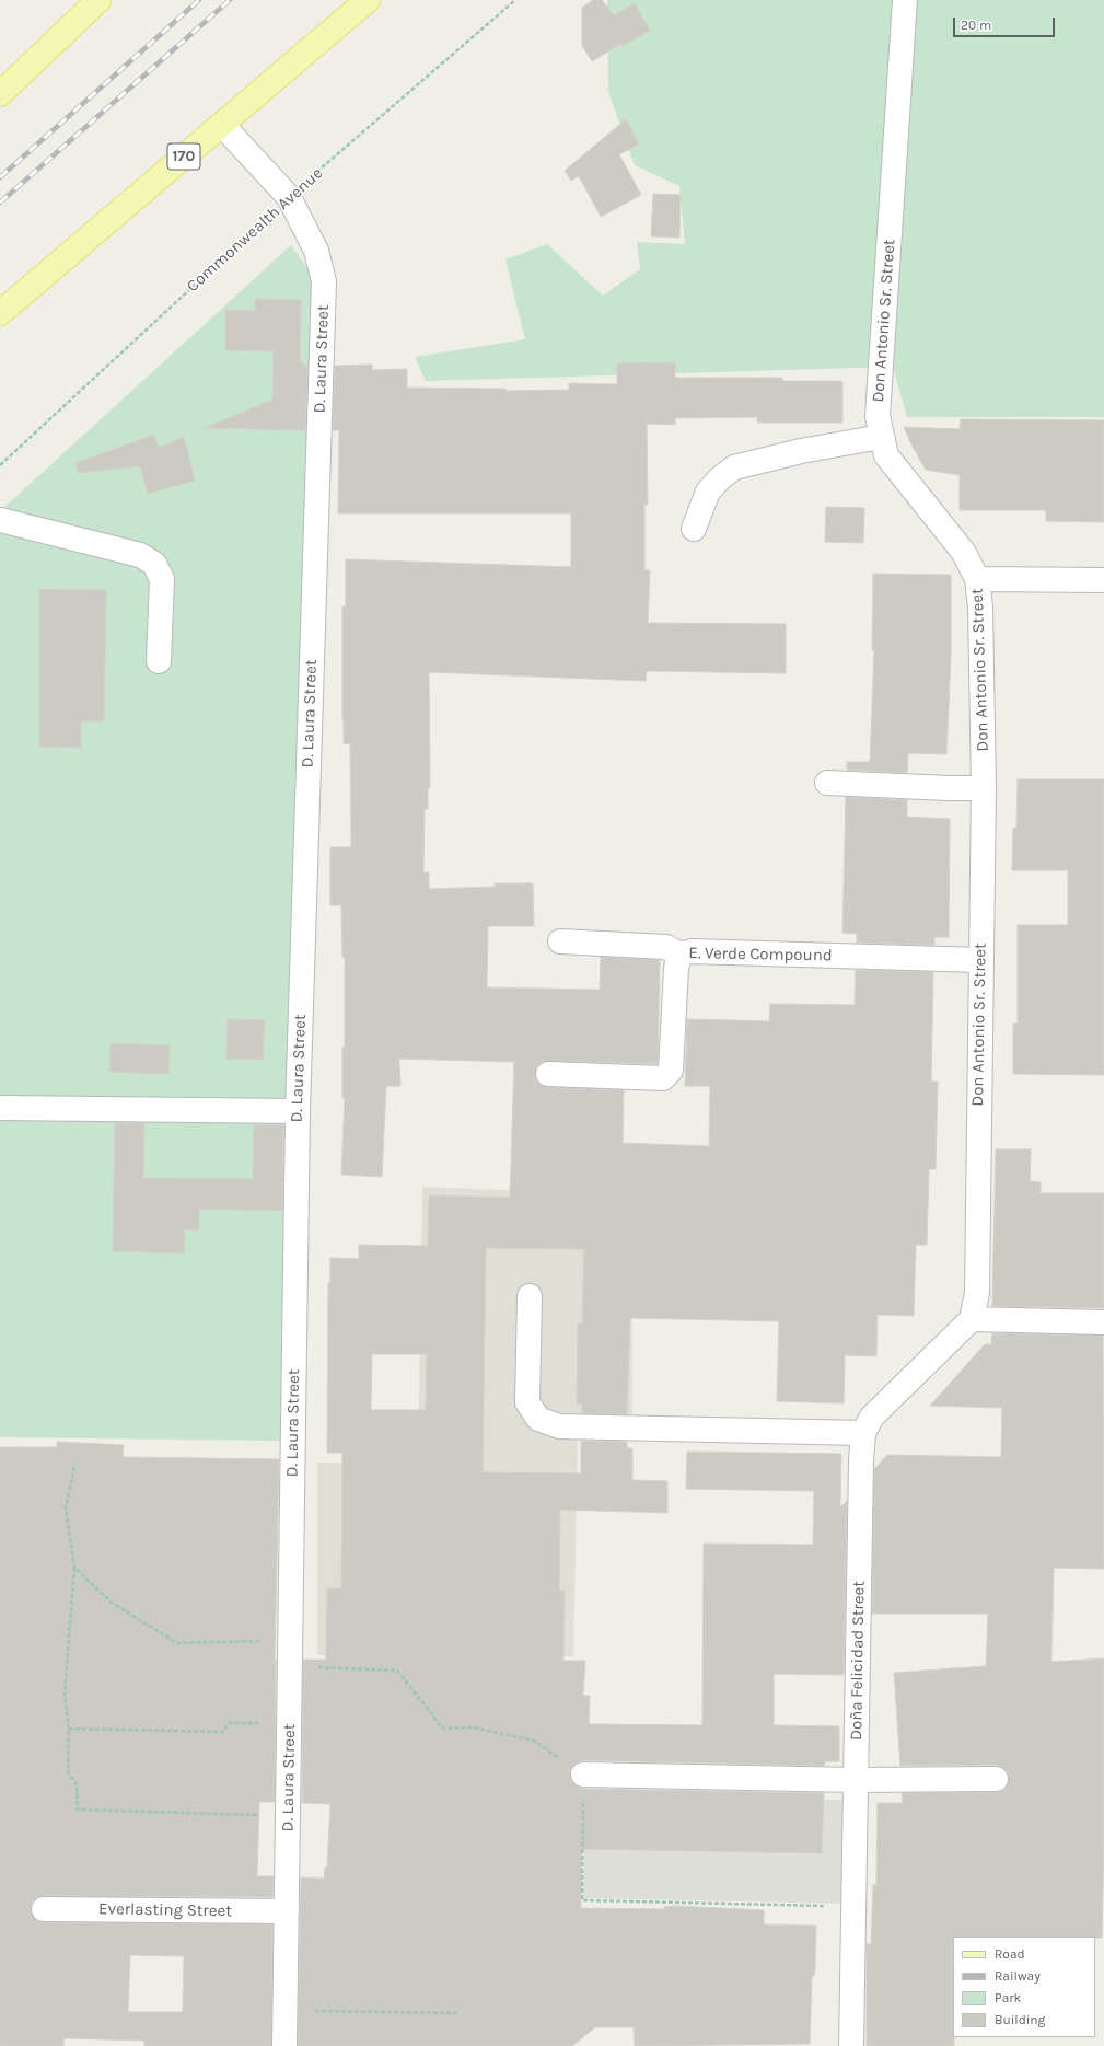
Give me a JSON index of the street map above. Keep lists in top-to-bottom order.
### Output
{
  "streets": {
    "main road": ["170"],
    "street": [
      "Don Antonio Sr. Street",
      "D. Laura Street",
      "E. Verde Compound",
      "Doña Felicidad Street",
      "Everlasting Street"
    ],
    "path": ["Commonwealth Avenue"]
  },
  "crossings": [
    ["170", "D. Laura Street"],
    ["Commonwealth Avenue", "D. Laura Street"],
    ["Don Antonio Sr. Street", "E. Verde Compound"],
    ["Don Antonio Sr. Street", "Doña Felicidad Street"],
    ["D. Laura Street", "Everlasting Street"]
  ],
  "legend": [
    "Road",
    "Railway",
    "Park",
    "Building"
  ],
  "scale_bar": "20 m"
}
